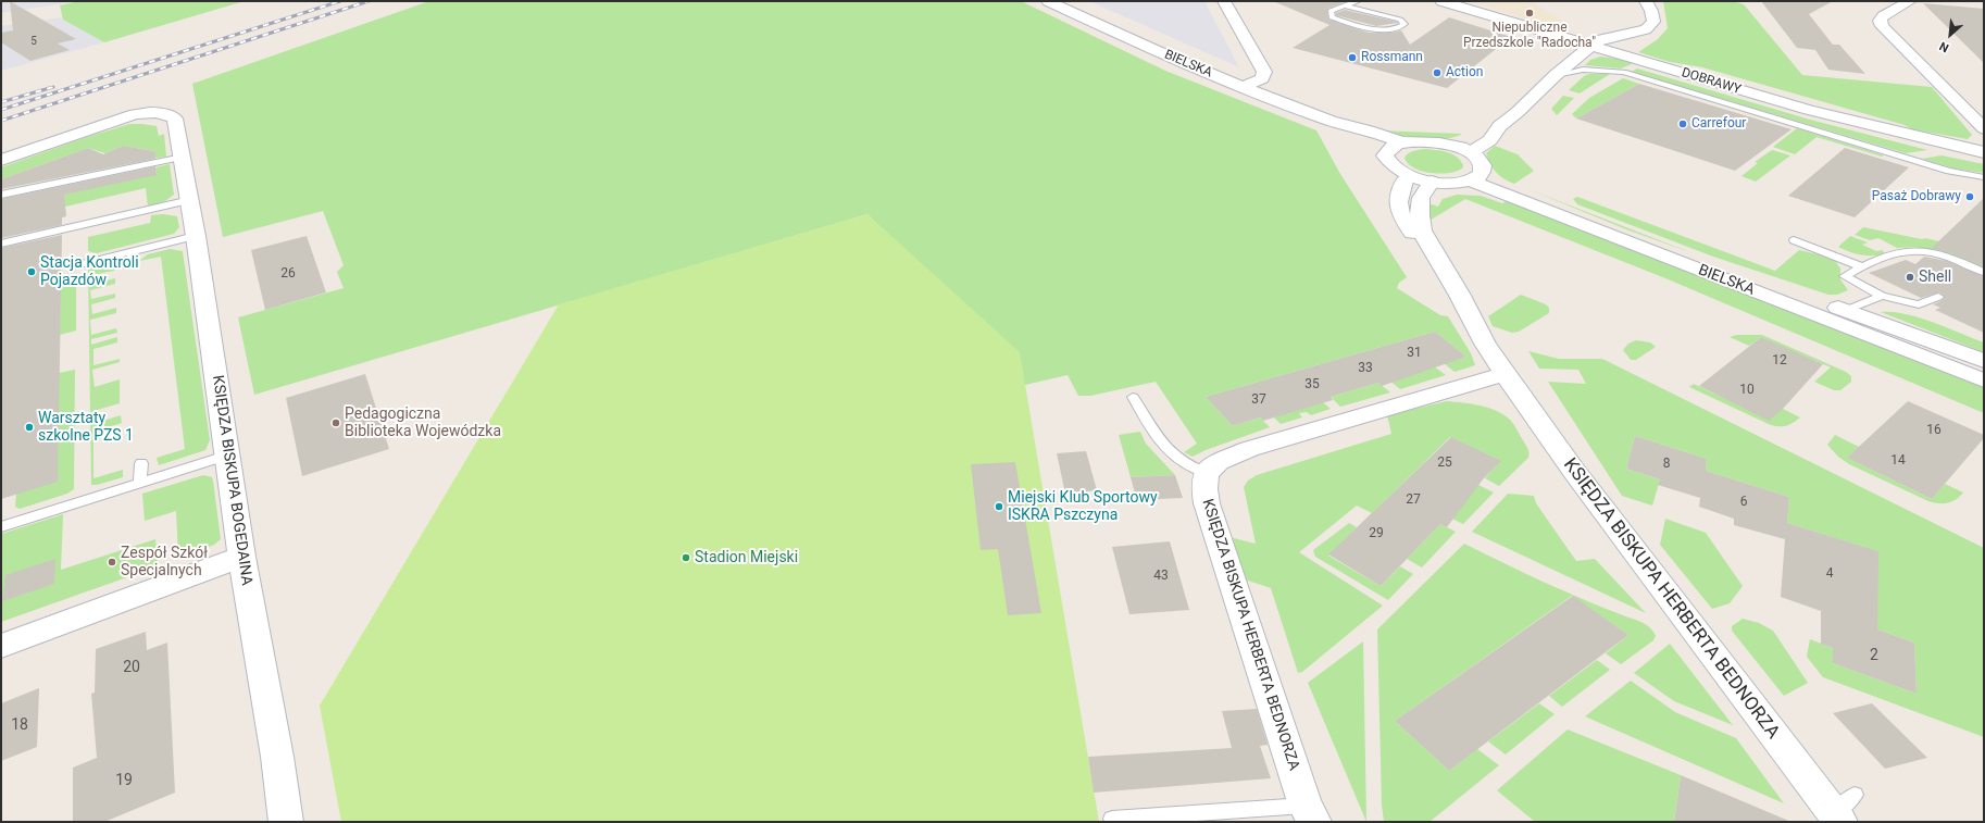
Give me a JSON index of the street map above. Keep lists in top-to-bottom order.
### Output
{
  "streets": {
    "street": [
      "BIELSKA",
      "DOBRAWY",
      "KSIĘDZA BISKUPA BOGEDAINA",
      "KSIĘDZA BISKUPA HERBERTA BEDNORZA"
    ]
  },
  "places": [
    "Niepubliczne Przedszkole \"Radocha\"",
    "Rossmann",
    "Action",
    "Carrefour",
    "Pasaż Dobrawy",
    "Stacja Kontroli Pojazdów",
    "Shell",
    "Pedagogiczna Biblioteka Wojewódzka",
    "Warsztaty szkolne PZS 1",
    "Miejski Klub Sportowy ISKRA Pszczyna",
    "Stadion Miejski",
    "Zespół Szkół Specjalnych"
  ],
  "house_numbers": [
    "5",
    "26",
    "31",
    "12",
    "33",
    "35",
    "10",
    "37",
    "16",
    "14",
    "25",
    "8",
    "27",
    "6",
    "29",
    "4",
    "43",
    "2",
    "20",
    "18",
    "19"
  ],
  "north": "bottom left"
}
